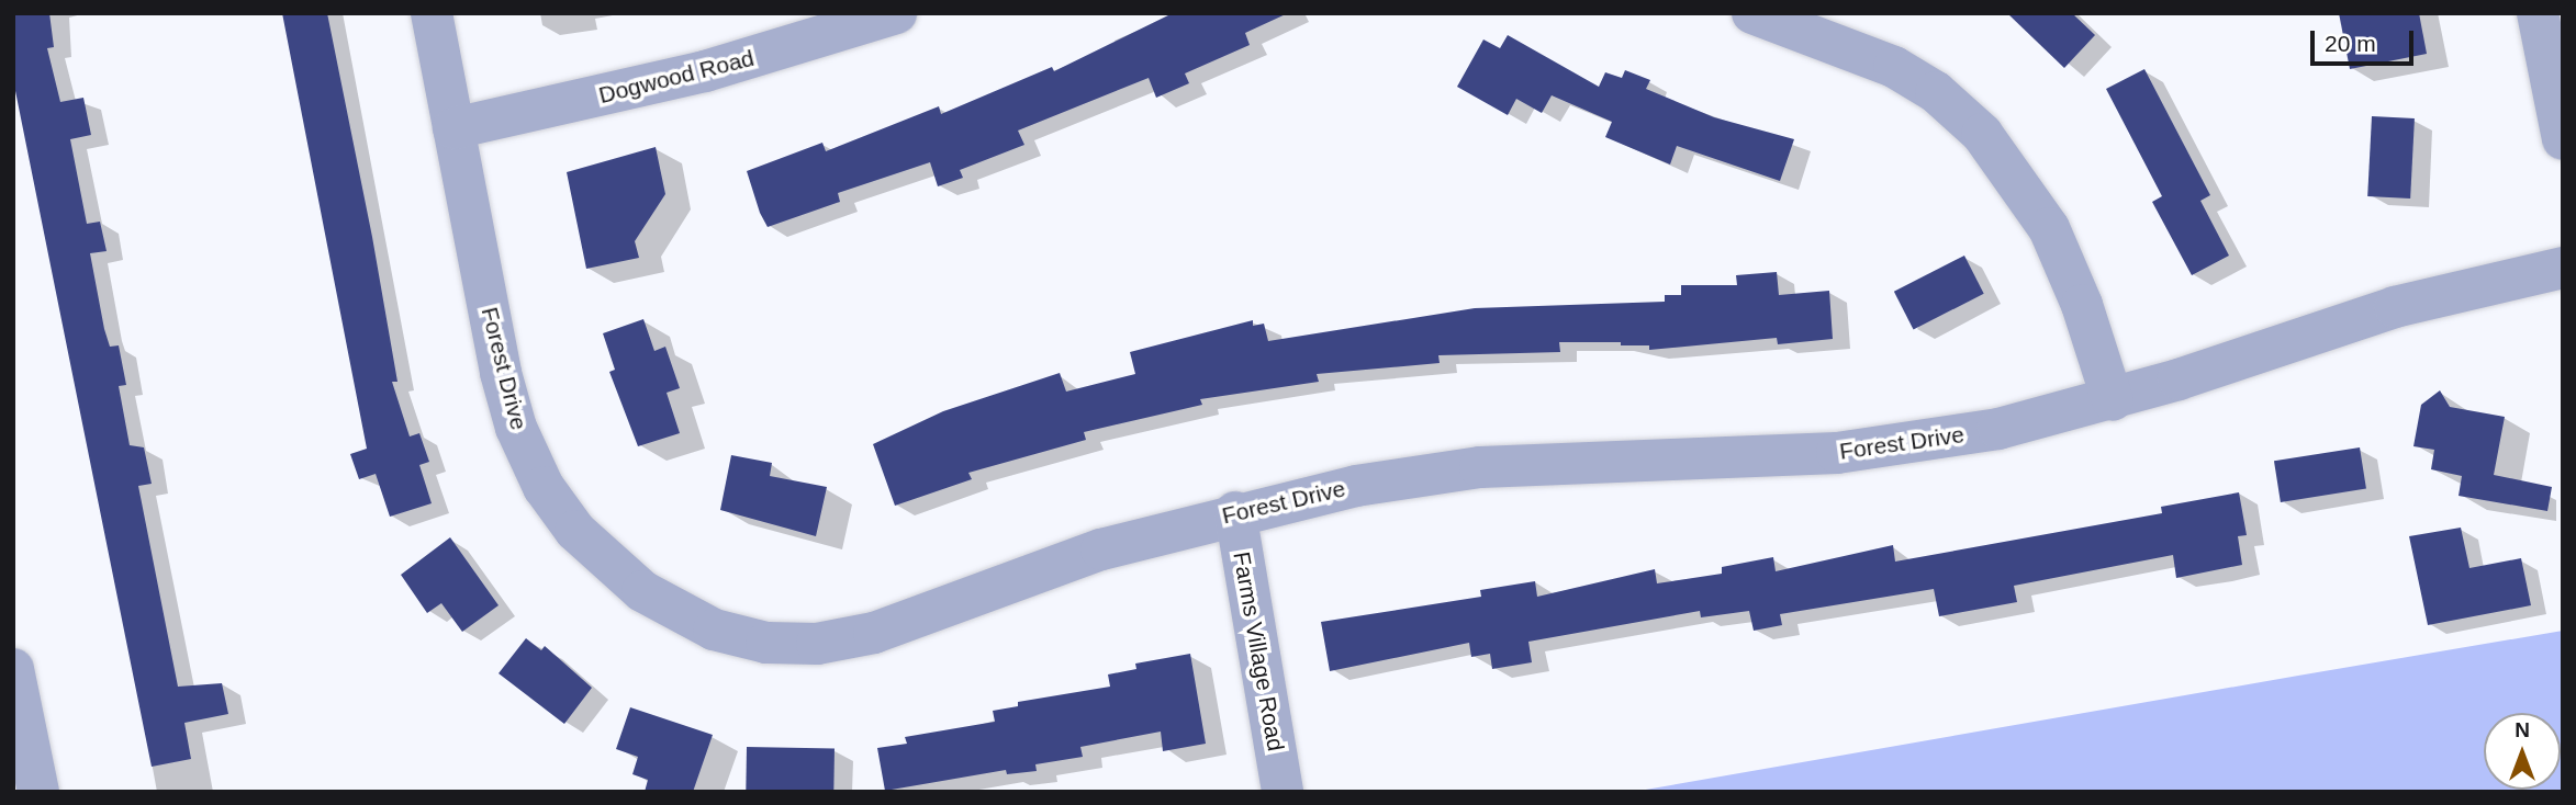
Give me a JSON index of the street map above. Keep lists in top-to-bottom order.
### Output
{
  "streets": {
    "street": ["Dogwood Road", "Forest Drive", "Farms Village Road"]
  },
  "crossings": [
    ["Dogwood Road", "Forest Drive"],
    ["Forest Drive", "Farms Village Road"]
  ],
  "scale_bar": "20 m",
  "north": "top"
}
